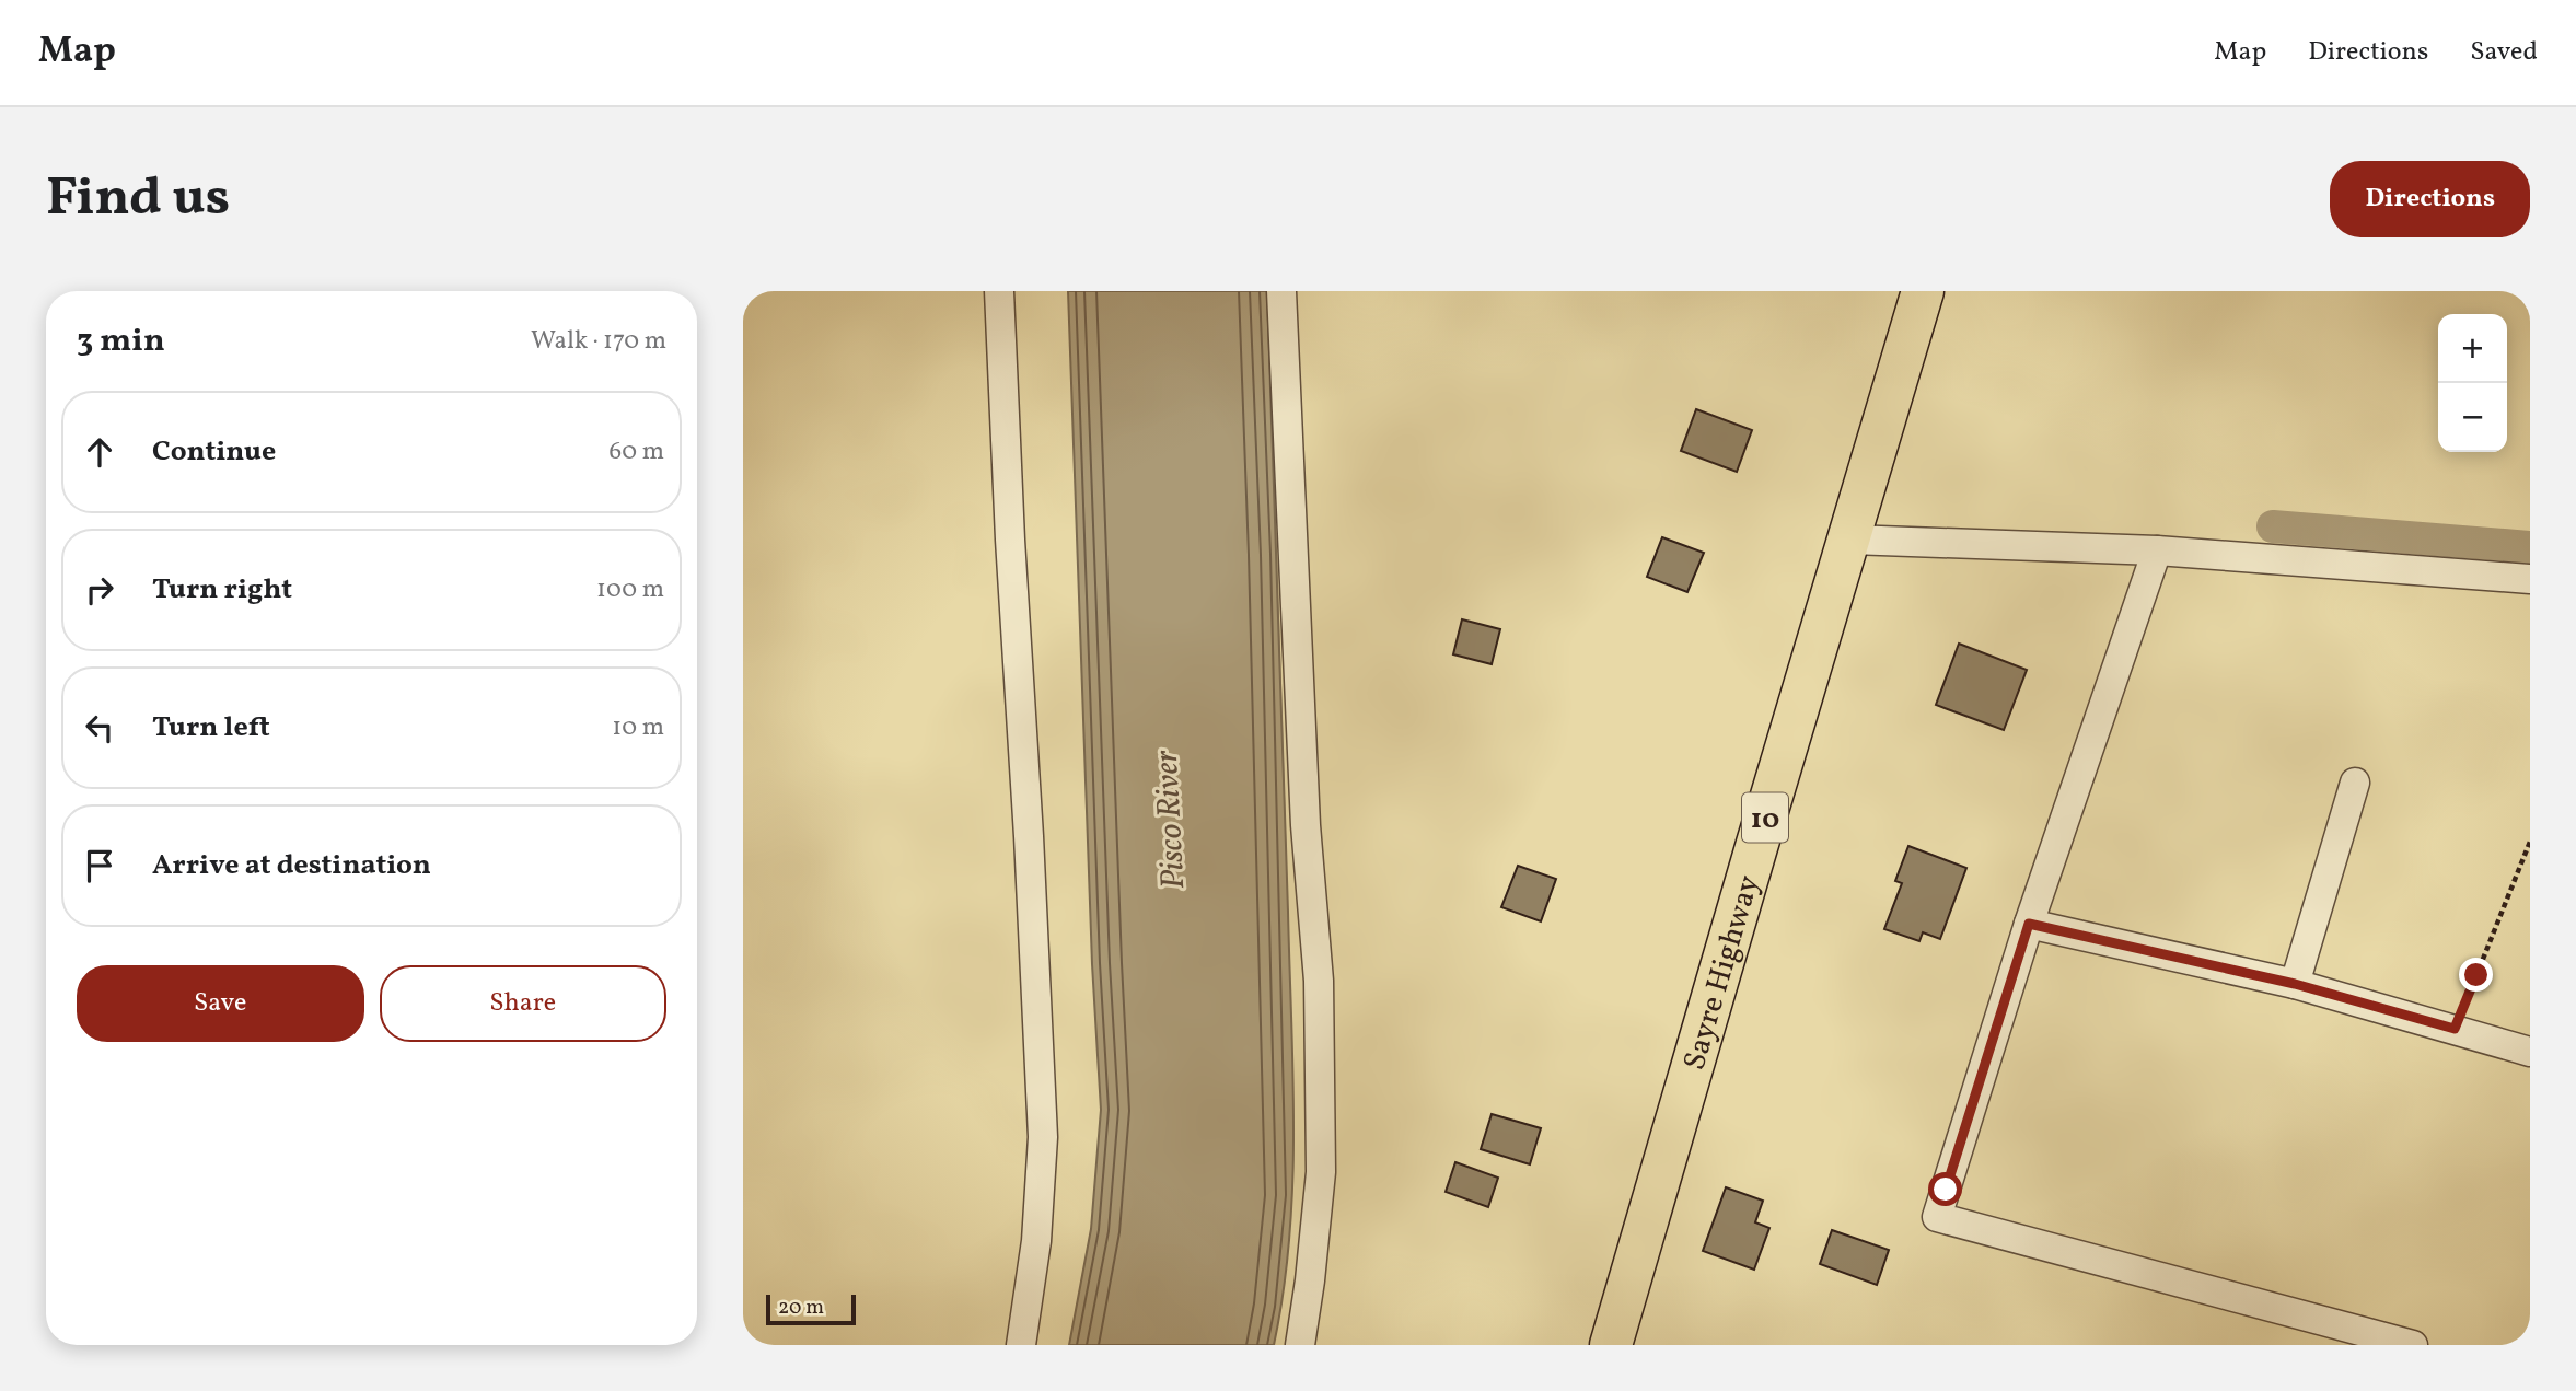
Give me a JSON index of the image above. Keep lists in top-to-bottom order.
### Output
{
  "streets": {
    "highway": ["10", "Sayre Highway"]
  },
  "water": ["Pisco River"],
  "scale_bar": "20 m",
  "page": {
    "header": "Map",
    "nav": ["Map", "Directions", "Saved"],
    "buttons": [
      "Directions",
      ["Save", "Share"]
    ],
    "title": "Find us",
    "heading": ["3 min", "Walk · 170 m"],
    "map_buttons": ["+", "−"],
    "list": [
      ["Continue", "60 m"],
      ["Turn right", "100 m"],
      ["Turn left", "10 m"],
      "Arrive at destination"
    ],
    "scale": "20 m"
  }
}
